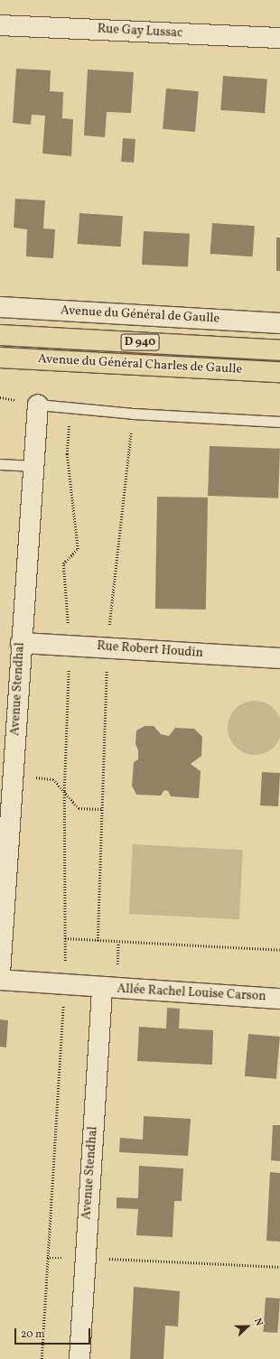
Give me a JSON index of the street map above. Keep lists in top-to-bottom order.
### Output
{
  "streets": {
    "main road": ["D 940", "Avenue du Général Charles de Gaulle"],
    "street": [
      "Rue Gay Lussac",
      "Avenue du Général de Gaulle",
      "Rue Robert Houdin",
      "Avenue Stendhal",
      "Allée Rachel Louise Carson"
    ]
  },
  "crossings": [
    ["Rue Robert Houdin", "Avenue Stendhal"],
    ["Avenue Stendhal", "Allée Rachel Louise Carson"]
  ],
  "scale_bar": "20 m",
  "north": "right"
}
